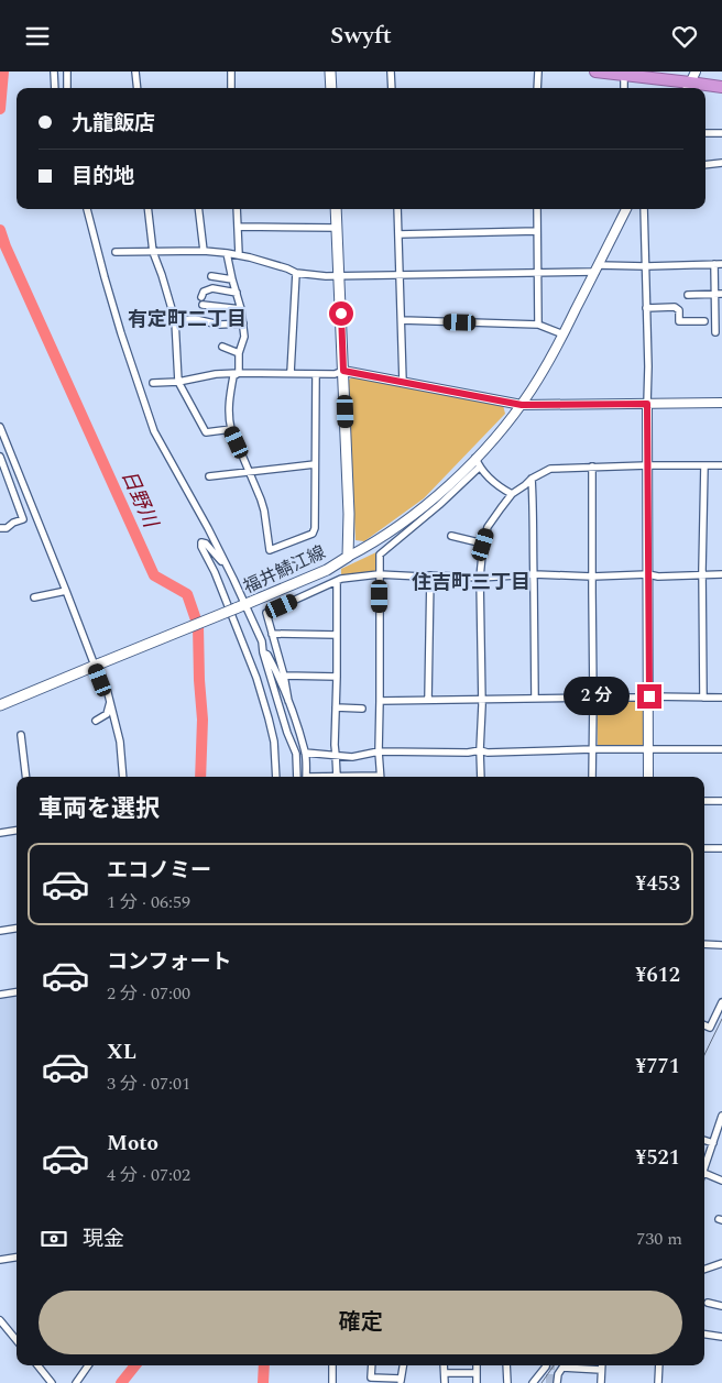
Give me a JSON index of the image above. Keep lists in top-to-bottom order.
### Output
{
  "streets": {
    "main road": ["福井鯖江線"]
  },
  "districts": ["有定町二丁目", "住吉町三丁目"],
  "water": ["日野川"],
  "page": {
    "header": "Swyft",
    "banner": ["九龍飯店", "目的地"],
    "bubble": "2 分",
    "heading": "車両を選択",
    "list": [
      {
        "name": "エコノミー",
        "note": "1 分 · 06:59",
        "value": "¥453"
      },
      {
        "name": "コンフォート",
        "note": "2 分 · 07:00",
        "value": "¥612"
      },
      {
        "name": "XL",
        "note": "3 分 · 07:01",
        "value": "¥771"
      },
      {
        "name": "Moto",
        "note": "4 分 · 07:02",
        "value": "¥521"
      }
    ],
    "pay": ["現金", "730 m"],
    "buttons": "確定"
  }
}
